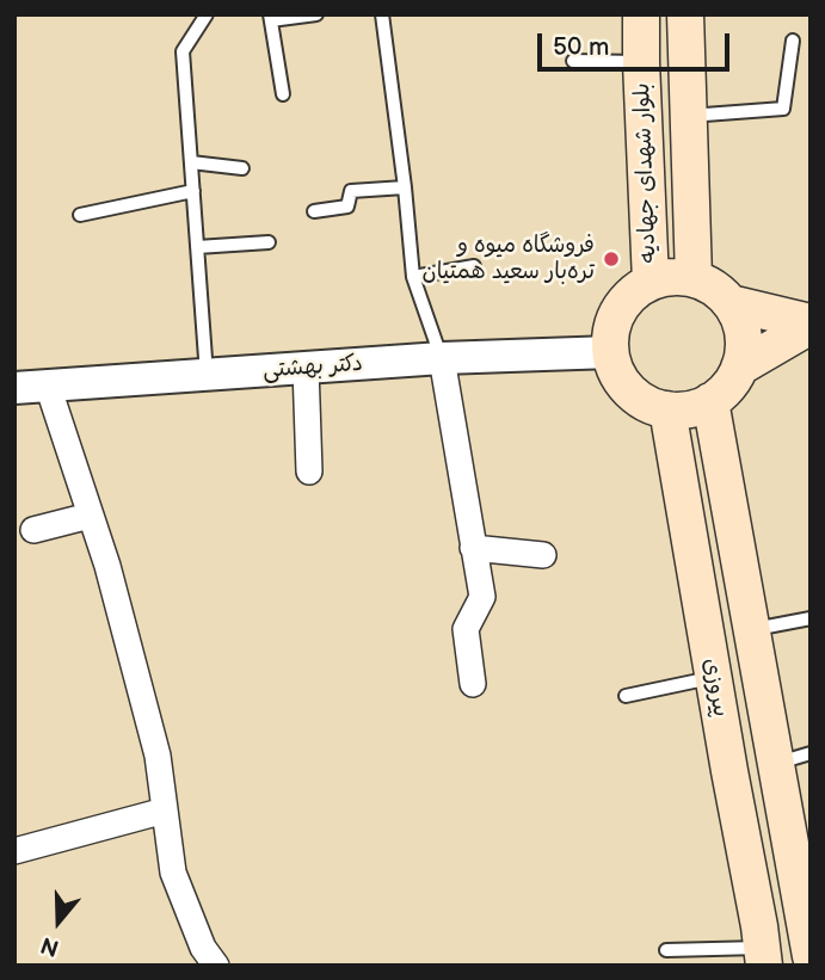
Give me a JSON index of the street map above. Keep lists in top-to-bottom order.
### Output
{
  "streets": {
    "main road": ["بلوار شهدای جهادیه", "پیروزی"],
    "street": ["دکتر بهشتی"]
  },
  "crossings": [
    ["بلوار شهدای جهادیه", "دکتر بهشتی"],
    ["بلوار شهدای جهادیه", "پیروزی"],
    ["دکتر بهشتی", "پیروزی"]
  ],
  "places": ["فروشگاه میوه و تره‌بار سعید همتیان"],
  "scale_bar": "50 m",
  "north": "bottom"
}
